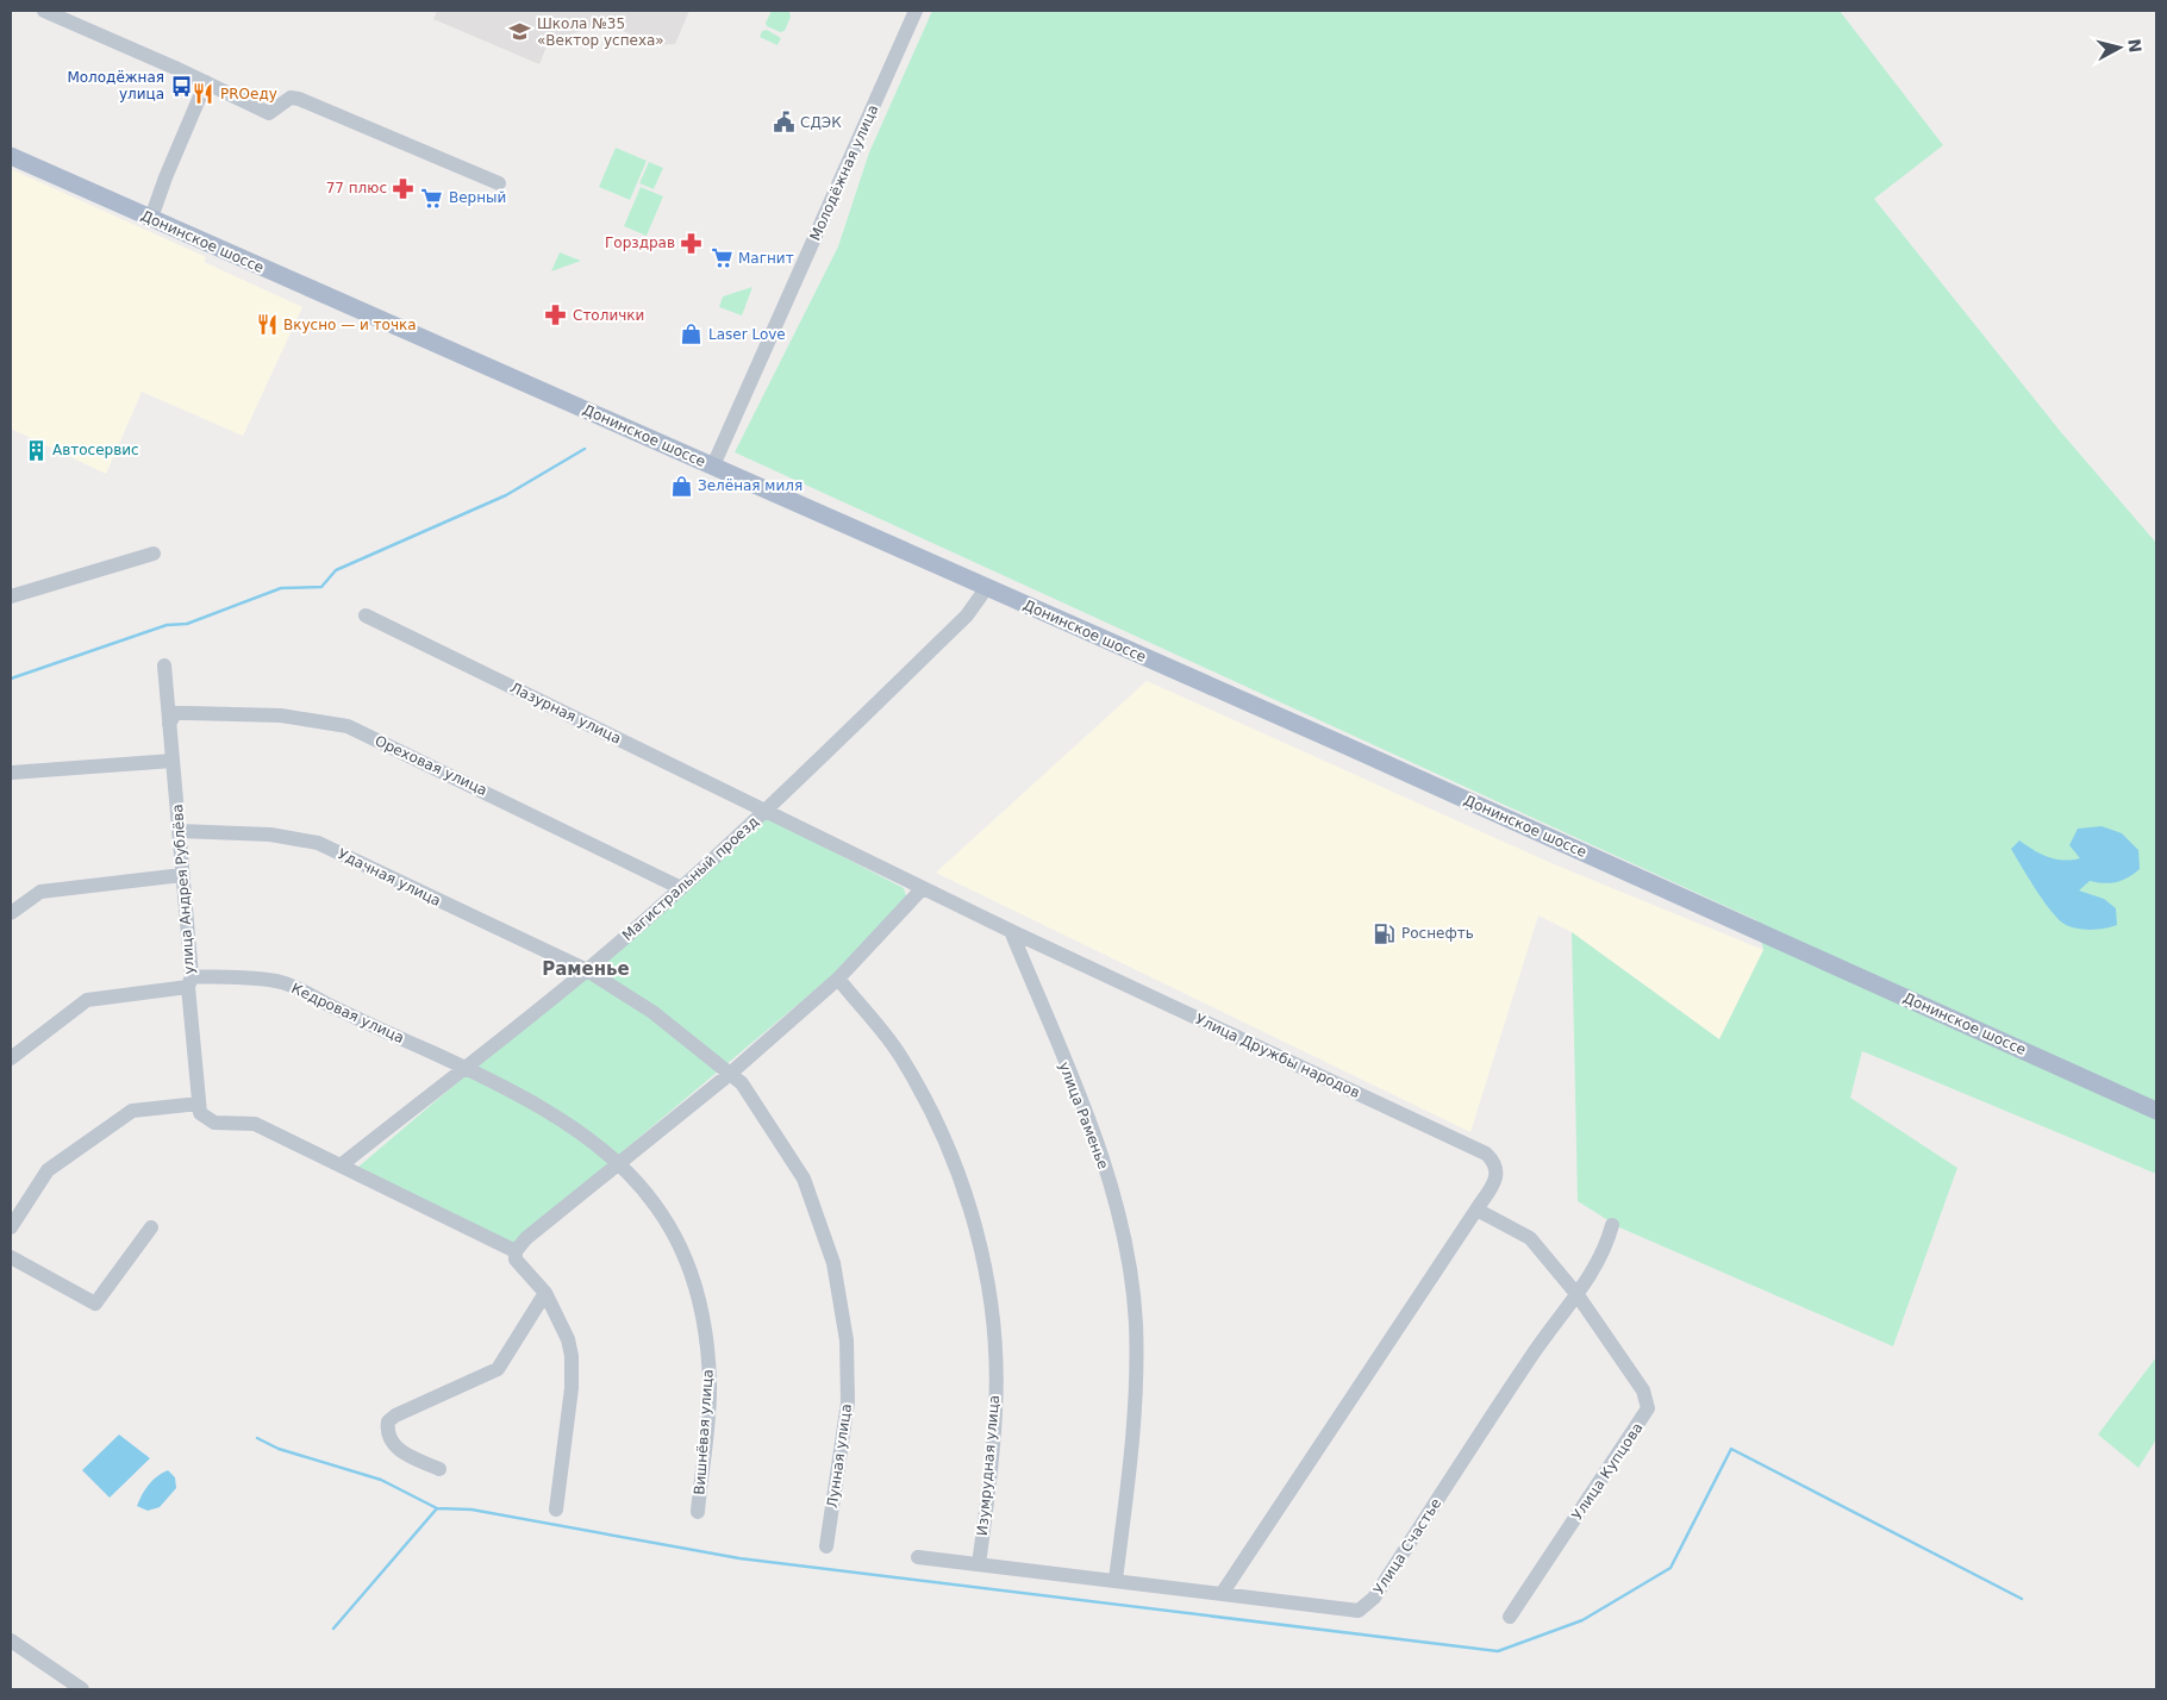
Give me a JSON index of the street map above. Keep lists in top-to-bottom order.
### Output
{
  "streets": {
    "main road": ["Донинское шоссе"],
    "street": [
      "Молодёжная улица",
      "Лазурная улица",
      "Ореховая улица",
      "Удачная улица",
      "Магистральный проезд",
      "улица Андрея Рублёва",
      "Кедровая улица",
      "Улица Дружбы народов",
      "улица Раменье",
      "Вишнёвая улица",
      "Лунная улица",
      "Изумрудная улица",
      "Улица Купцова",
      "Улица Счастье"
    ]
  },
  "crossings": [
    ["Молодёжная улица", "Донинское шоссе"],
    ["Донинское шоссе", "Магистральный проезд"],
    ["Лазурная улица", "Магистральный проезд"],
    ["Ореховая улица", "Магистральный проезд"],
    ["Ореховая улица", "улица Андрея Рублёва"],
    ["Удачная улица", "Магистральный проезд"],
    ["Удачная улица", "улица Андрея Рублёва"],
    ["Удачная улица", "Лунная улица"],
    ["Магистральный проезд", "Кедровая улица"],
    ["улица Андрея Рублёва", "Кедровая улица"],
    ["Кедровая улица", "Вишнёвая улица"],
    ["Улица Дружбы народов", "улица Раменье"],
    ["Улица Дружбы народов", "Улица Счастье"],
    ["улица Раменье", "Улица Счастье"],
    ["Изумрудная улица", "Улица Счастье"],
    ["Улица Купцова", "Улица Счастье"]
  ],
  "districts": ["Раменье"],
  "places": {
    "school or university": ["Школа №35 «Вектор успеха»"],
    "bus stop": ["Молодёжная улица"],
    "restaurant": ["PROеду", "Вкусно — и точка"],
    "public building": ["СДЭК"],
    "pharmacy": ["77 плюс", "Горздрав", "Столички"],
    "supermarket": ["Верный", "Магнит"],
    "shop": ["Laser Love", "Зелёная миля"],
    "building": ["Автосервис"],
    "fuel station": ["Роснефть"]
  },
  "north": "right"
}
